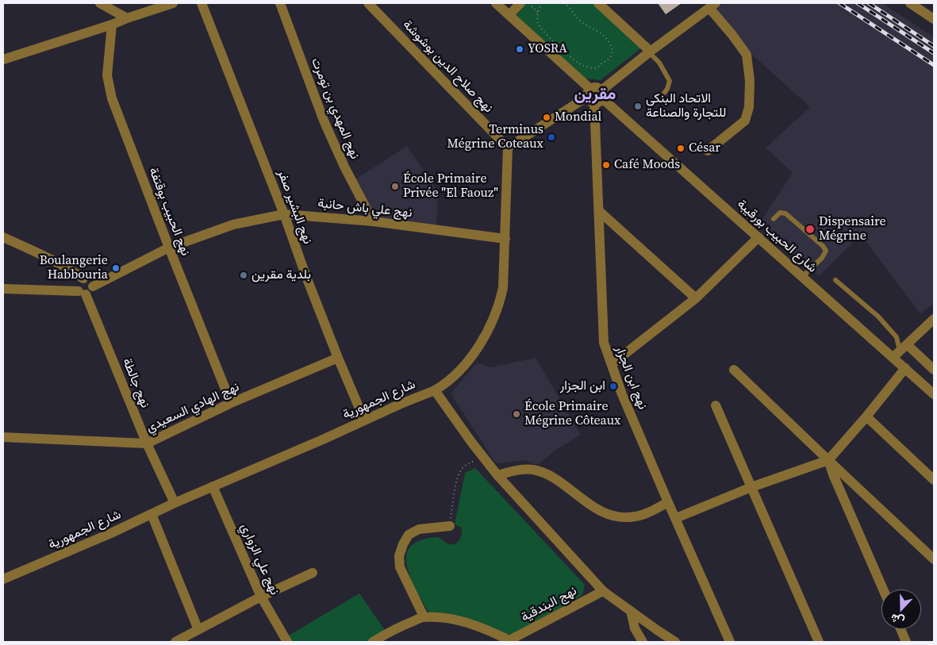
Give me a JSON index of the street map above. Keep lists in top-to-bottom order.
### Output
{
  "streets": {
    "street": [
      "نهج صلاح الدين بوشوشة",
      "نهج المهدي بن تومرت",
      "نهج البشير صفر",
      "نهج علي باش حانبة",
      "نهج الحبيب بوقتفة",
      "شارع الحبيب بورقيبة",
      "نهج ابن الجزار",
      "نهج جالطة",
      "شارع الجمهورية",
      "نهج الهادي السعيدي",
      "نهج علي الزواري",
      "نهج البندقية"
    ]
  },
  "crossings": [
    ["نهج صلاح الدين بوشوشة", "شارع الجمهورية"],
    ["نهج المهدي بن تومرت", "نهج علي باش حانبة"],
    ["نهج البشير صفر", "نهج علي باش حانبة"],
    ["نهج البشير صفر", "شارع الجمهورية"],
    ["نهج البشير صفر", "نهج الهادي السعيدي"],
    ["نهج علي باش حانبة", "نهج الحبيب بوقتفة"],
    ["نهج علي باش حانبة", "نهج جالطة"],
    ["نهج علي باش حانبة", "شارع الجمهورية"],
    ["نهج الحبيب بوقتفة", "نهج الهادي السعيدي"],
    ["شارع الحبيب بورقيبة", "نهج ابن الجزار"],
    ["نهج جالطة", "شارع الجمهورية"],
    ["نهج جالطة", "نهج الهادي السعيدي"],
    ["شارع الجمهورية", "نهج علي الزواري"]
  ],
  "districts": ["مقرين"],
  "places": [
    "YOSRA",
    "الاتحاد البنكي للتجارة والصناعة",
    "Mondial",
    "Terminus Mégrine Coteaux",
    "César",
    "Café Moods",
    "École Primaire Privée \"El Faouz\"",
    "Dispensaire Mégrine",
    "Boulangerie Habbouria",
    "بلدية مقرين",
    "ابن الجزار",
    "École Primaire Mégrine Côteaux"
  ],
  "north": "bottom"
}
